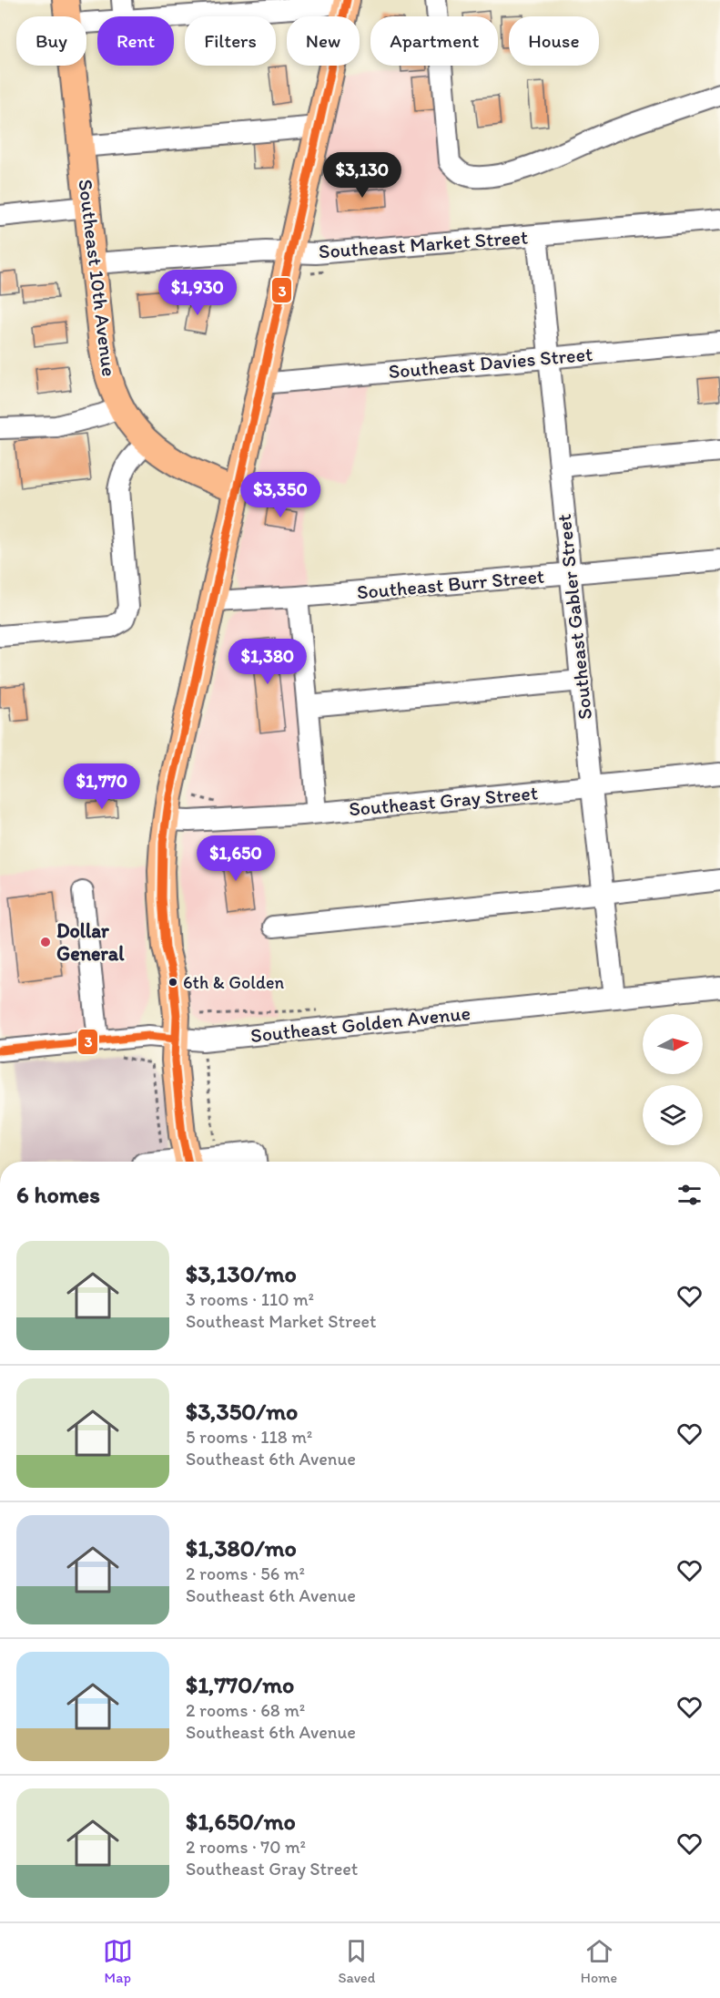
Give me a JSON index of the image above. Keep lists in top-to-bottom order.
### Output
{
  "streets": {
    "main road": ["Southeast 10th Avenue"],
    "street": [
      "Southeast Market Street",
      "Southeast Davies Street",
      "Southeast Burr Street",
      "Southeast Gabler Street",
      "Southeast Gray Street",
      "Southeast Golden Avenue"
    ]
  },
  "crossings": [
    ["Southeast Market Street", "Southeast 10th Avenue"],
    ["Southeast Market Street", "Southeast Gabler Street"],
    ["Southeast Davies Street", "Southeast Gabler Street"],
    ["Southeast Burr Street", "Southeast Gabler Street"],
    ["Southeast Gabler Street", "Southeast Gray Street"],
    ["Southeast Gabler Street", "Southeast Golden Avenue"]
  ],
  "places": ["Dollar General", "6th & Golden"],
  "lines": ["transit line 3"],
  "north": "right",
  "page": {
    "chip": [
      "Buy",
      "Rent",
      "Filters",
      "New",
      "Apartment",
      "House"
    ],
    "price": [
      "$3,130",
      "$1,930",
      "$3,350",
      "$1,380",
      "$1,770",
      "$1,650"
    ],
    "heading": "6 homes",
    "list": [
      {
        "name": "$3,130/mo",
        "note": "3 rooms · 110 m² · Southeast Market Street"
      },
      {
        "name": "$3,350/mo",
        "note": "5 rooms · 118 m² · Southeast 6th Avenue"
      },
      {
        "name": "$1,380/mo",
        "note": "2 rooms · 56 m² · Southeast 6th Avenue"
      },
      {
        "name": "$1,770/mo",
        "note": "2 rooms · 68 m² · Southeast 6th Avenue"
      },
      {
        "name": "$1,650/mo",
        "note": "2 rooms · 70 m² · Southeast Gray Street"
      }
    ],
    "tabs": ["Map", "Saved", "Home"]
  }
}
